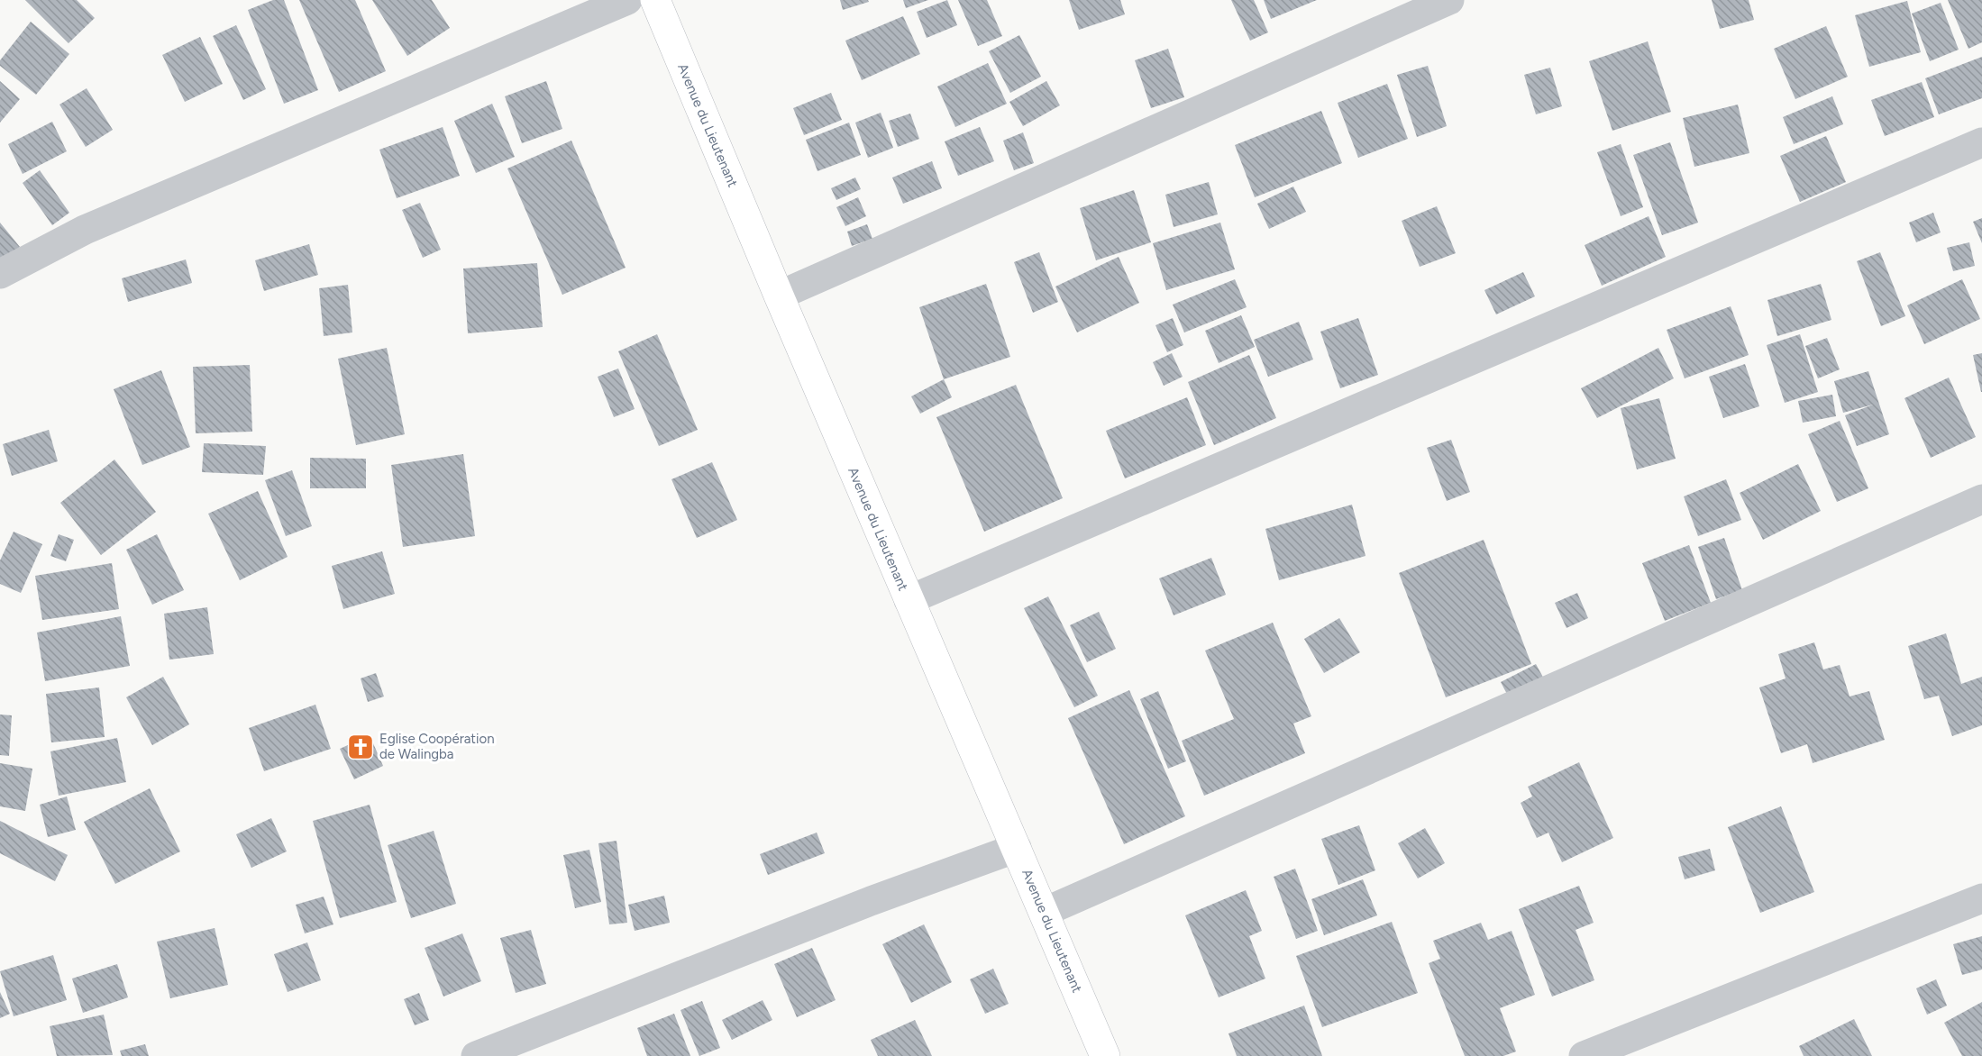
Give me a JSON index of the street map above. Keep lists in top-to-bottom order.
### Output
{
  "streets": {
    "main road": ["Avenue du Lieutenant"]
  },
  "places": {
    "church": ["Eglise Coopération de Walingba"]
  }
}
